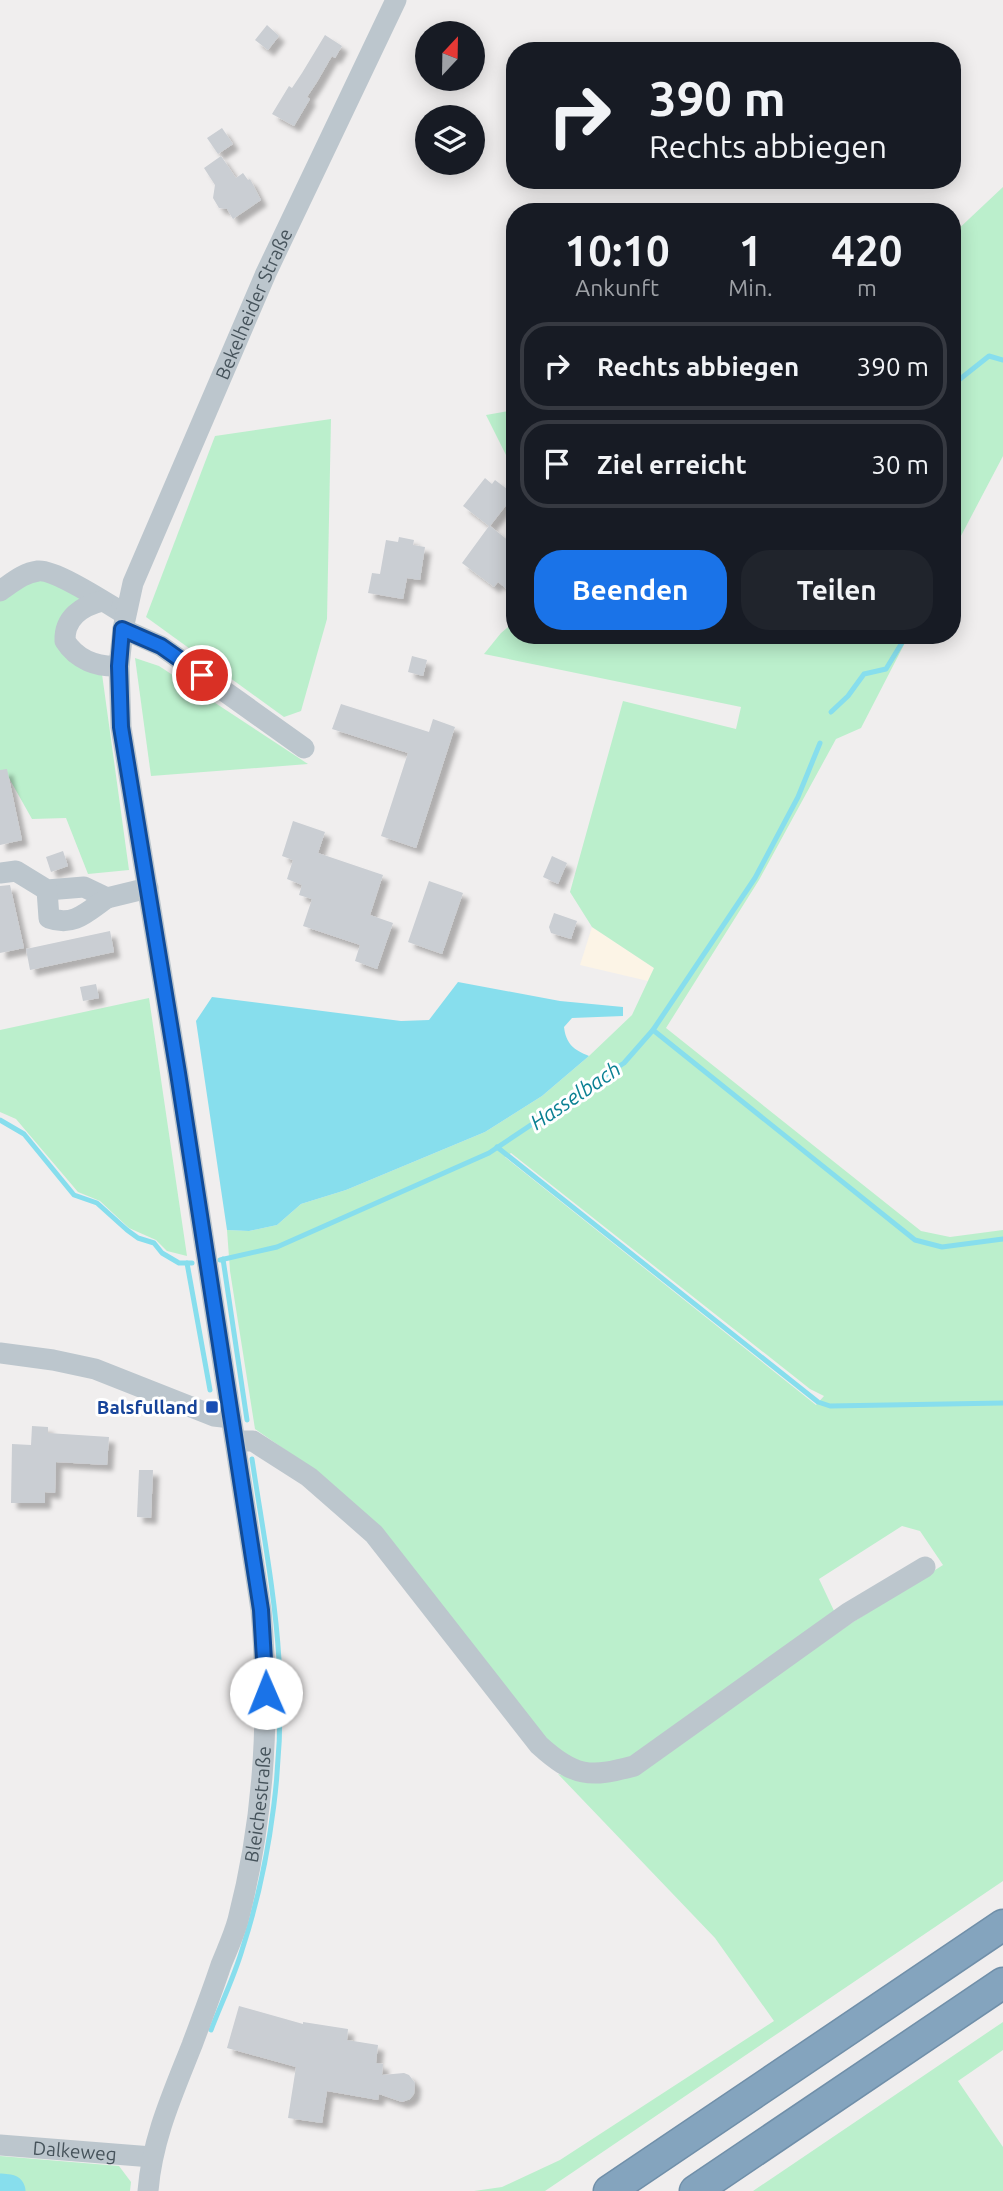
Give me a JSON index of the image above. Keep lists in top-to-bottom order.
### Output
{
  "streets": {
    "street": ["Bekelheider Straße", "Bleichestraße", "Dalkeweg"]
  },
  "crossings": [
    ["Bekelheider Straße", "Bleichestraße"],
    ["Bleichestraße", "Dalkeweg"]
  ],
  "water": ["Hasselbach"],
  "places": {
    "transit": ["Balsfulland"]
  },
  "north": "top",
  "page": {
    "turn": ["390 m", "Rechts abbiegen"],
    "eta": [
      "10:10",
      "Ankunft",
      "1",
      "Min.",
      "420",
      "m"
    ],
    "list": [
      {
        "name": "Rechts abbiegen",
        "value": "390 m"
      },
      {
        "name": "Ziel erreicht",
        "value": "30 m"
      }
    ],
    "buttons": ["Beenden", "Teilen"]
  }
}
